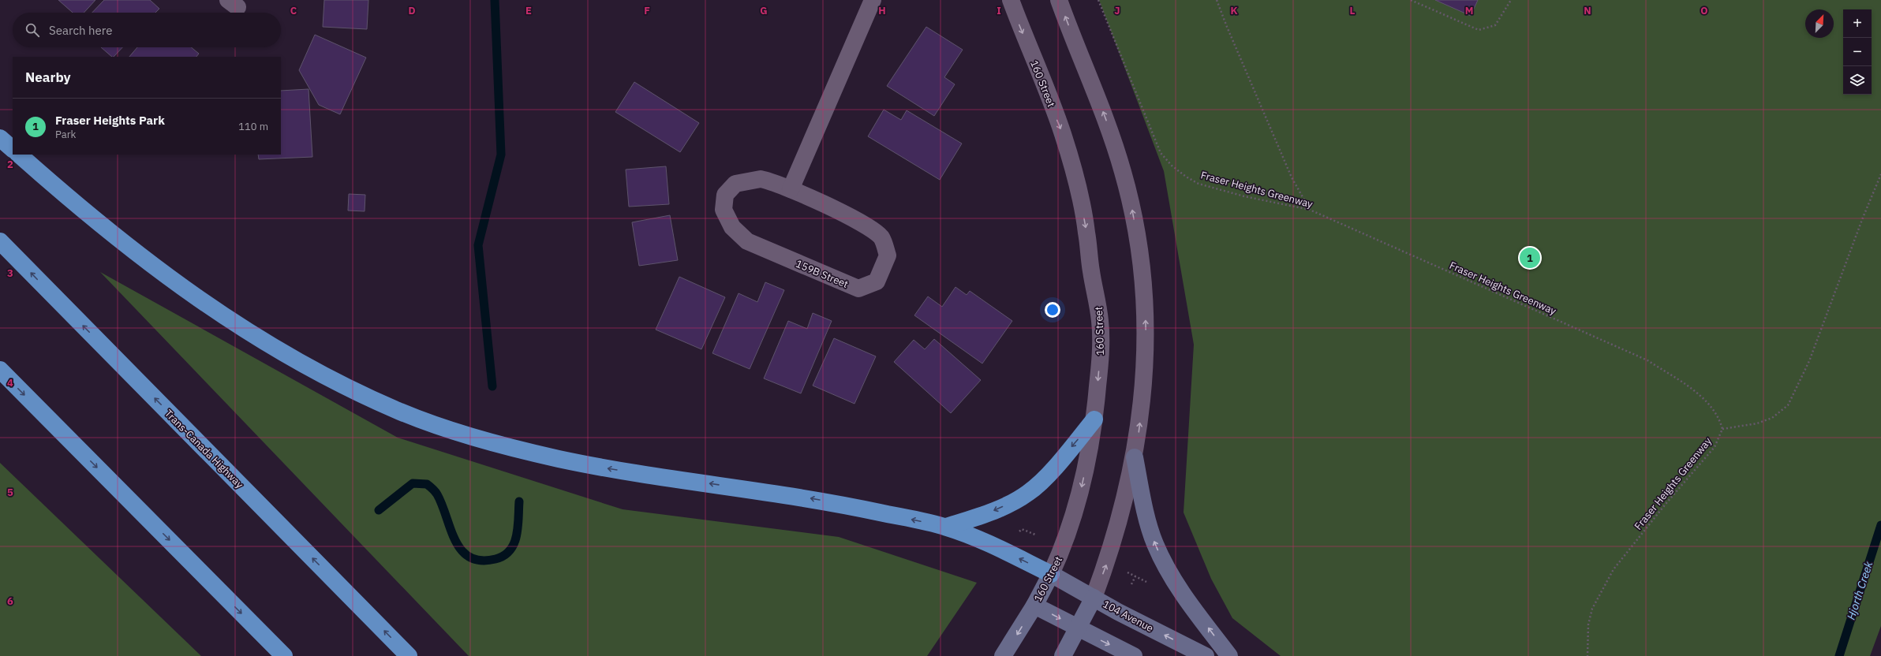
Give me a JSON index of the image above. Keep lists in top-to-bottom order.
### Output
{
  "streets": {
    "highway": ["Trans-Canada Highway"],
    "main road": ["160 Street", "104 Avenue"],
    "street": ["159B Street"],
    "path": ["Fraser Heights Greenway"]
  },
  "crossings": [
    ["160 Street", "104 Avenue"]
  ],
  "water": ["Hjorth Creek"],
  "north": "top right",
  "page": {
    "map_buttons": ["+", "−"],
    "search": "Search here",
    "heading": "Nearby",
    "list": [
      {
        "mark": "1",
        "name": "Fraser Heights Park",
        "note": "Park",
        "value": "110 m"
      }
    ],
    "pins": "1"
  },
  "grid": {
    "columns": [
      "C",
      "D",
      "E",
      "F",
      "G",
      "H",
      "I",
      "J",
      "K",
      "L",
      "M",
      "N",
      "O"
    ],
    "rows": [
      "2",
      "3",
      "4",
      "5",
      "6"
    ]
  }
}
